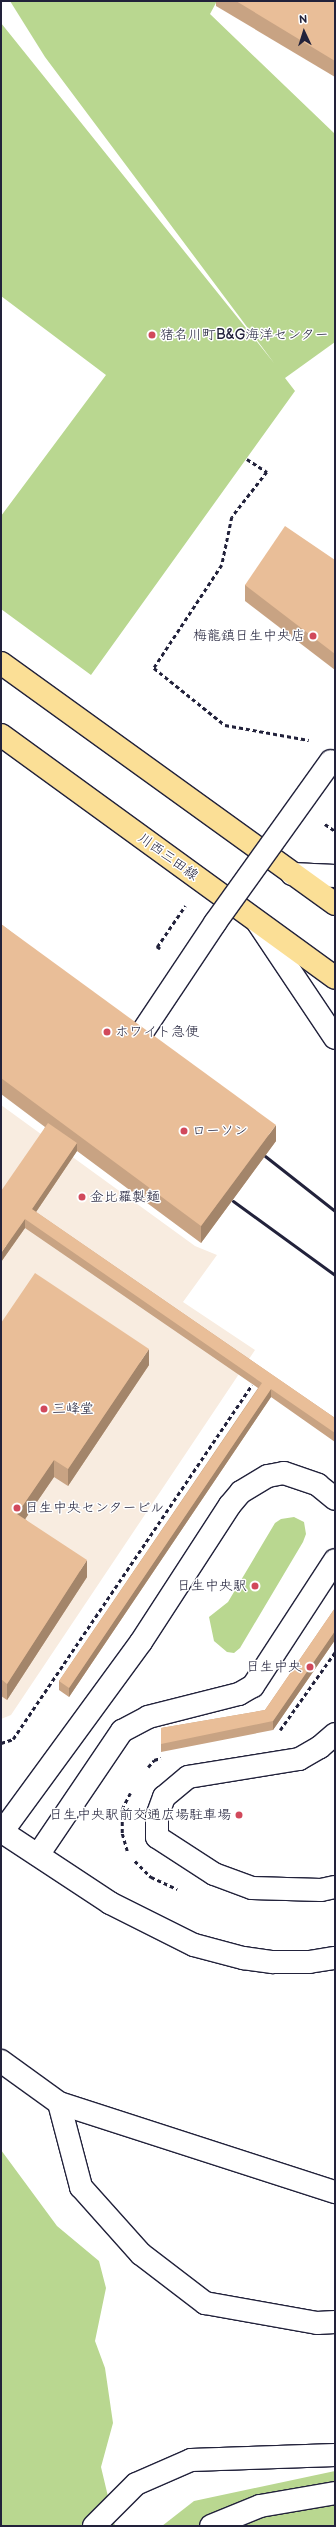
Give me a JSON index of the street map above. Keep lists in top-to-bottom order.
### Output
{
  "streets": {
    "main road": ["川西三田線"]
  },
  "places": [
    "猪名川町B&G海洋センター",
    "梅龍鎮日生中央店",
    "ホワイト急便",
    "ローソン",
    "金比羅製麺",
    "三峰堂",
    "日生中央センタービル",
    "日生中央駅",
    "日生中央",
    "日生中央駅前交通広場駐車場"
  ],
  "north": "top"
}
